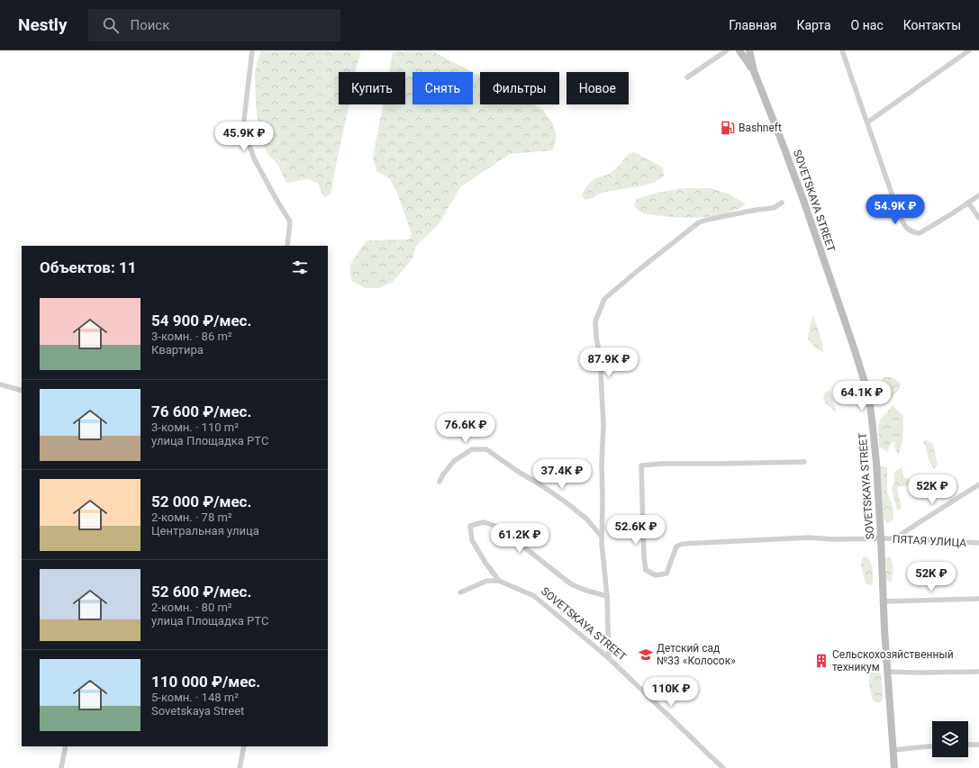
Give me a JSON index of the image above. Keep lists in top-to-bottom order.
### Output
{
  "streets": {
    "main road": ["SOVETSKAYA STREET"],
    "street": ["ПЯТАЯ УЛИЦА"]
  },
  "crossings": [
    ["SOVETSKAYA STREET", "ПЯТАЯ УЛИЦА"]
  ],
  "places": {
    "fuel station": ["Bashneft"],
    "school or university": ["Детский сад №33 «Колосок»"],
    "building": ["Сельскохозяйственный техникум"]
  },
  "page": {
    "header": "Nestly",
    "search": "Поиск",
    "nav": [
      "Главная",
      "Карта",
      "О нас",
      "Контакты"
    ],
    "chip": [
      "Купить",
      "Снять",
      "Фильтры",
      "Новое"
    ],
    "price": [
      "45.9K ₽",
      "54.9K ₽",
      "87.9K ₽",
      "64.1K ₽",
      "76.6K ₽",
      "37.4K ₽",
      "52K ₽",
      "52.6K ₽",
      "61.2K ₽",
      "52K ₽",
      "110K ₽"
    ],
    "heading": "Объектов: 11",
    "list": [
      {
        "name": "54 900 ₽/мес.",
        "note": "3-комн. · 86 m² · Квартира"
      },
      {
        "name": "76 600 ₽/мес.",
        "note": "3-комн. · 110 m² · улица Площадка РТС"
      },
      {
        "name": "52 000 ₽/мес.",
        "note": "2-комн. · 78 m² · Центральная улица"
      },
      {
        "name": "52 600 ₽/мес.",
        "note": "2-комн. · 80 m² · улица Площадка РТС"
      },
      {
        "name": "110 000 ₽/мес.",
        "note": "5-комн. · 148 m² · Sovetskaya Street"
      }
    ]
  }
}
